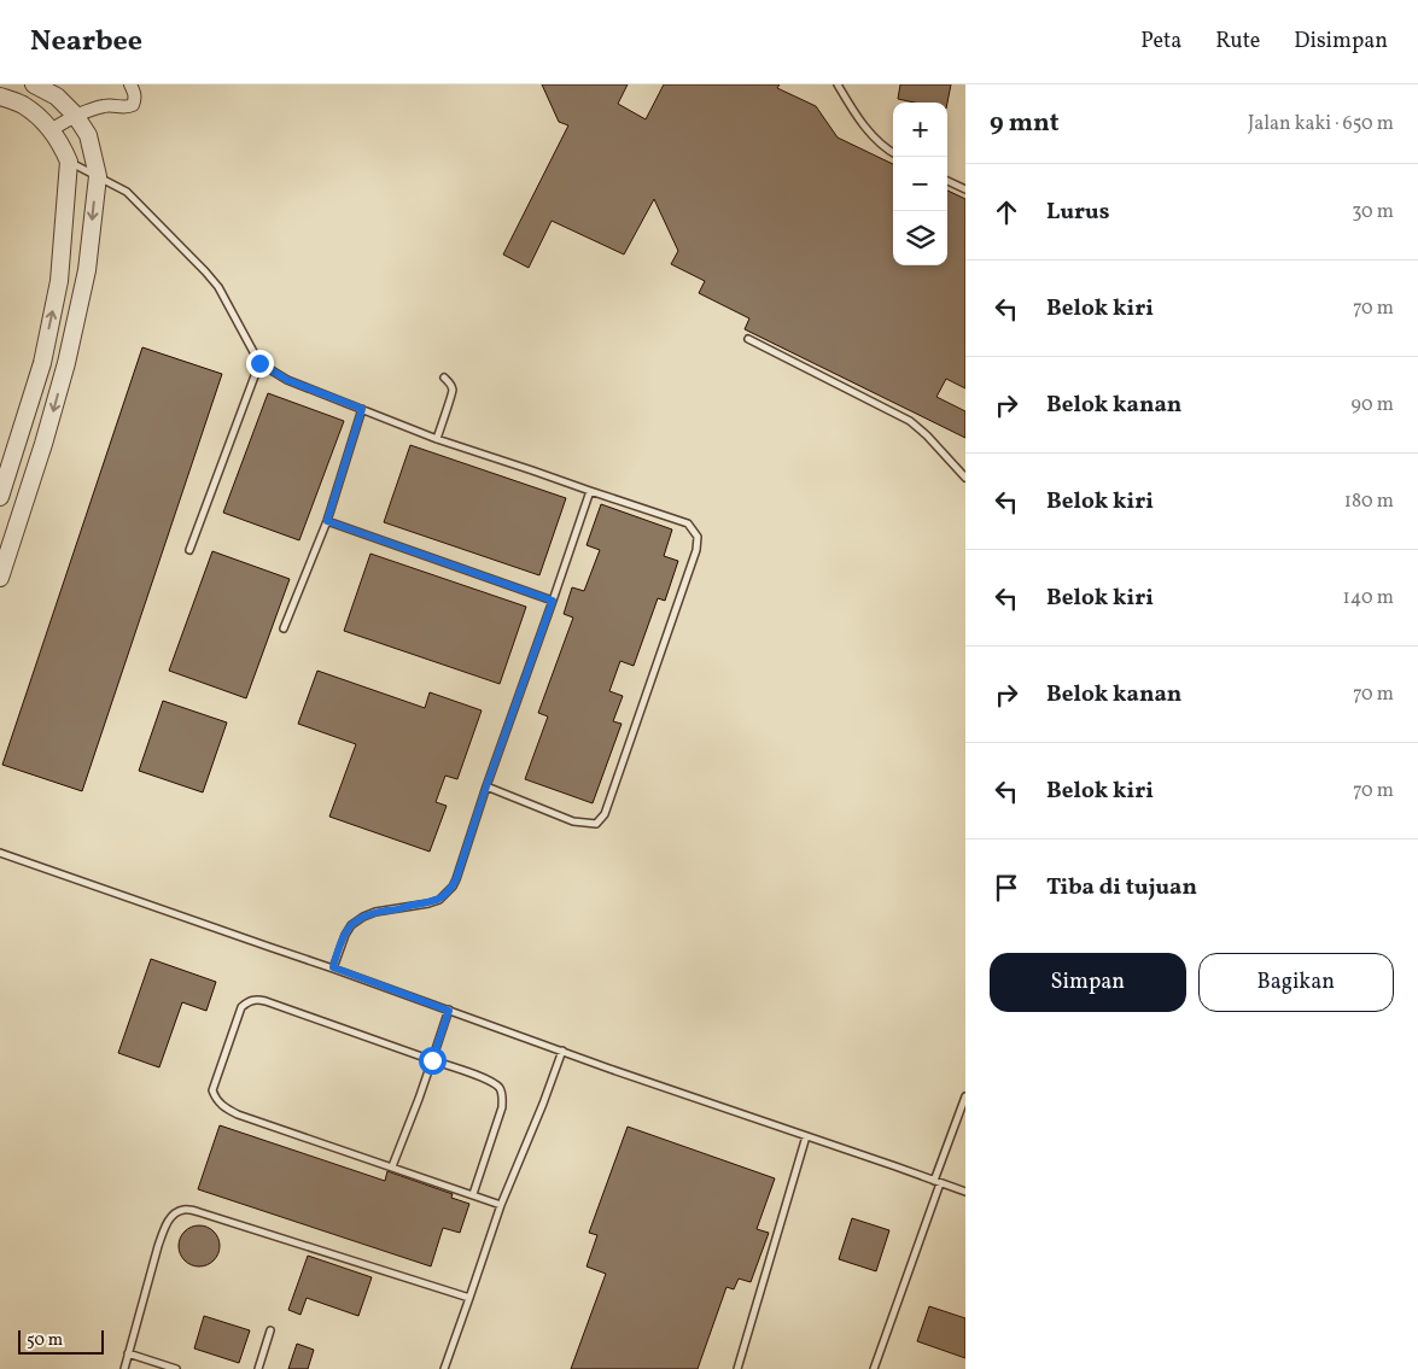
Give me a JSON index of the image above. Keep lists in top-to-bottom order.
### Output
{
  "scale_bar": "50 m",
  "page": {
    "header": "Nearbee",
    "nav": ["Peta", "Rute", "Disimpan"],
    "heading": ["9 mnt", "Jalan kaki · 650 m"],
    "map_buttons": ["+", "−"],
    "list": [
      ["Lurus", "30 m"],
      ["Belok kiri", "70 m"],
      ["Belok kanan", "90 m"],
      ["Belok kiri", "180 m"],
      ["Belok kiri", "140 m"],
      ["Belok kanan", "70 m"],
      ["Belok kiri", "70 m"],
      "Tiba di tujuan"
    ],
    "buttons": ["Simpan", "Bagikan"],
    "scale": "50 m"
  }
}
